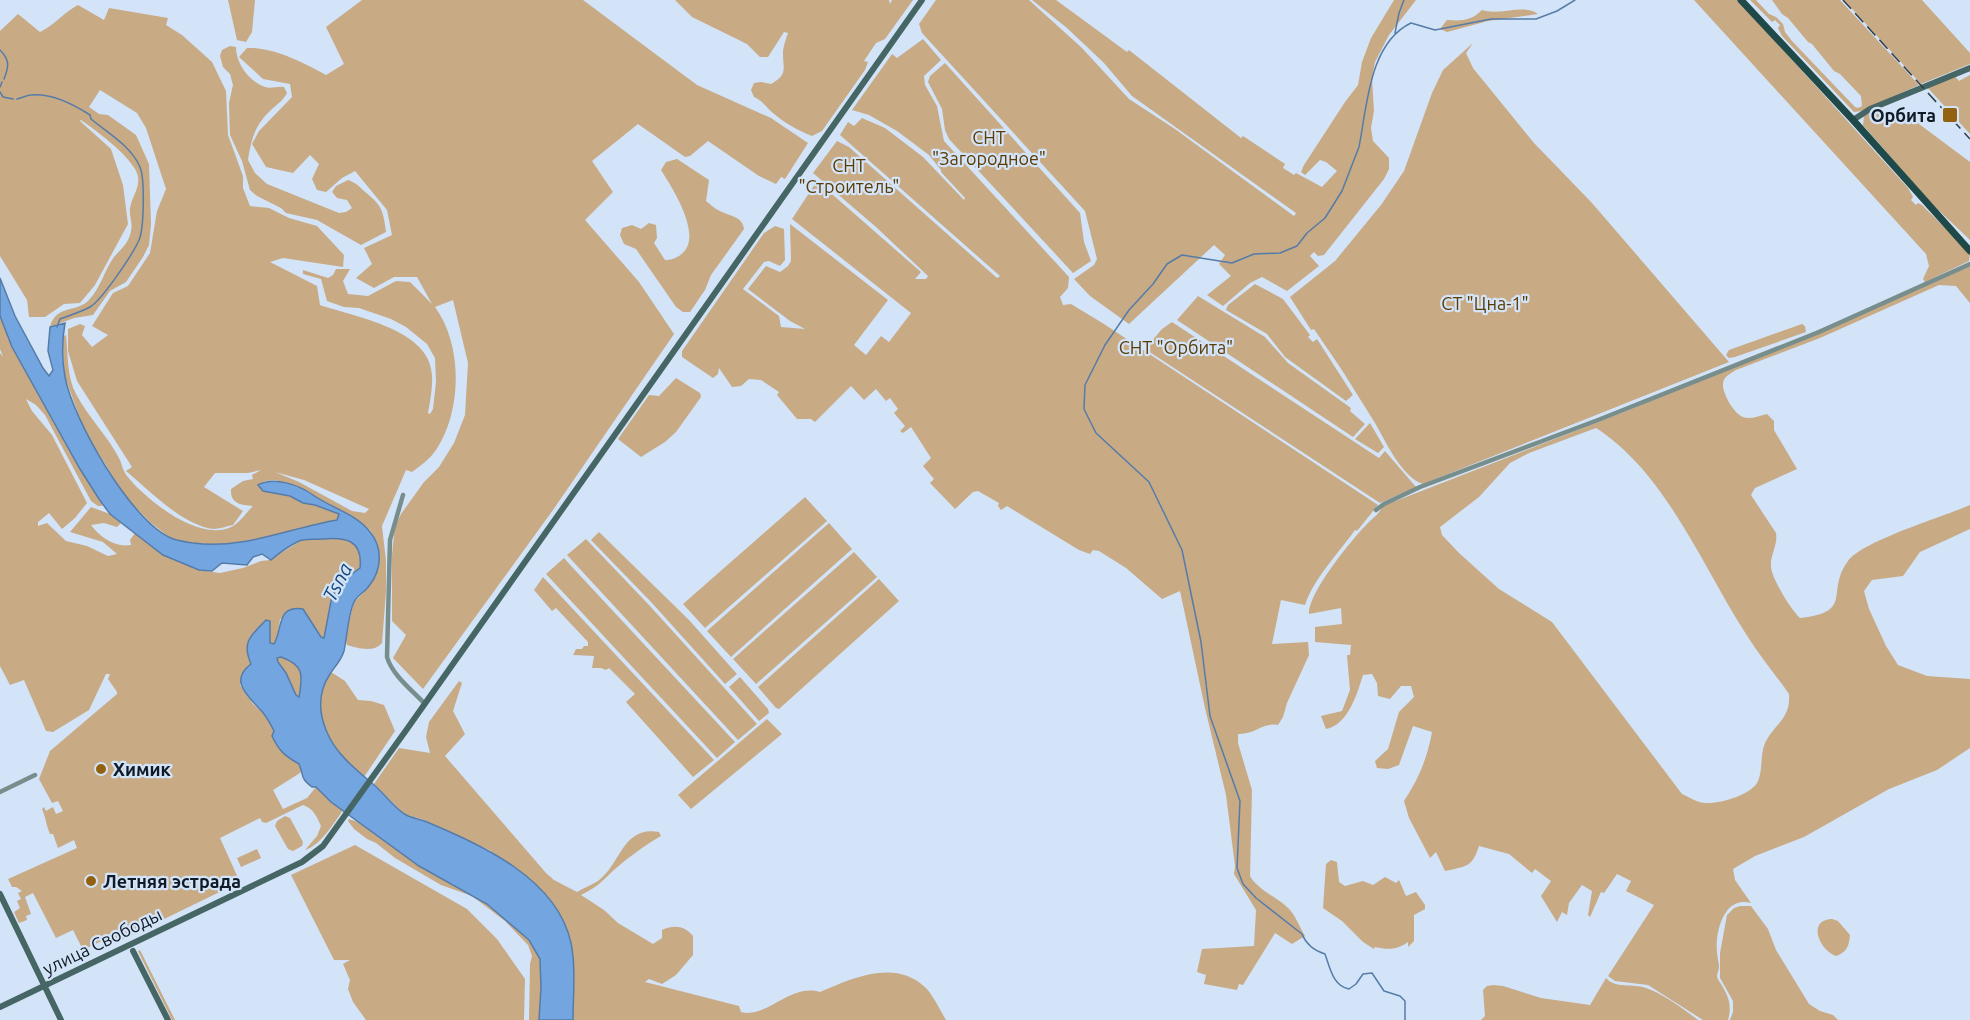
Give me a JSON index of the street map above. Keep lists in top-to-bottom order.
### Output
{
  "streets": {
    "main road": ["улица Свободы"]
  },
  "water": ["Tsna"],
  "parks": [
    "СНТ \"Загородное\"",
    "CНТ \"Строитель\"",
    "СТ \"Цна-1\"",
    "CНТ \"Орбита\""
  ],
  "places": {
    "transit": ["Орбита"],
    "other": ["Химик", "Летняя эстрада"]
  }
}
